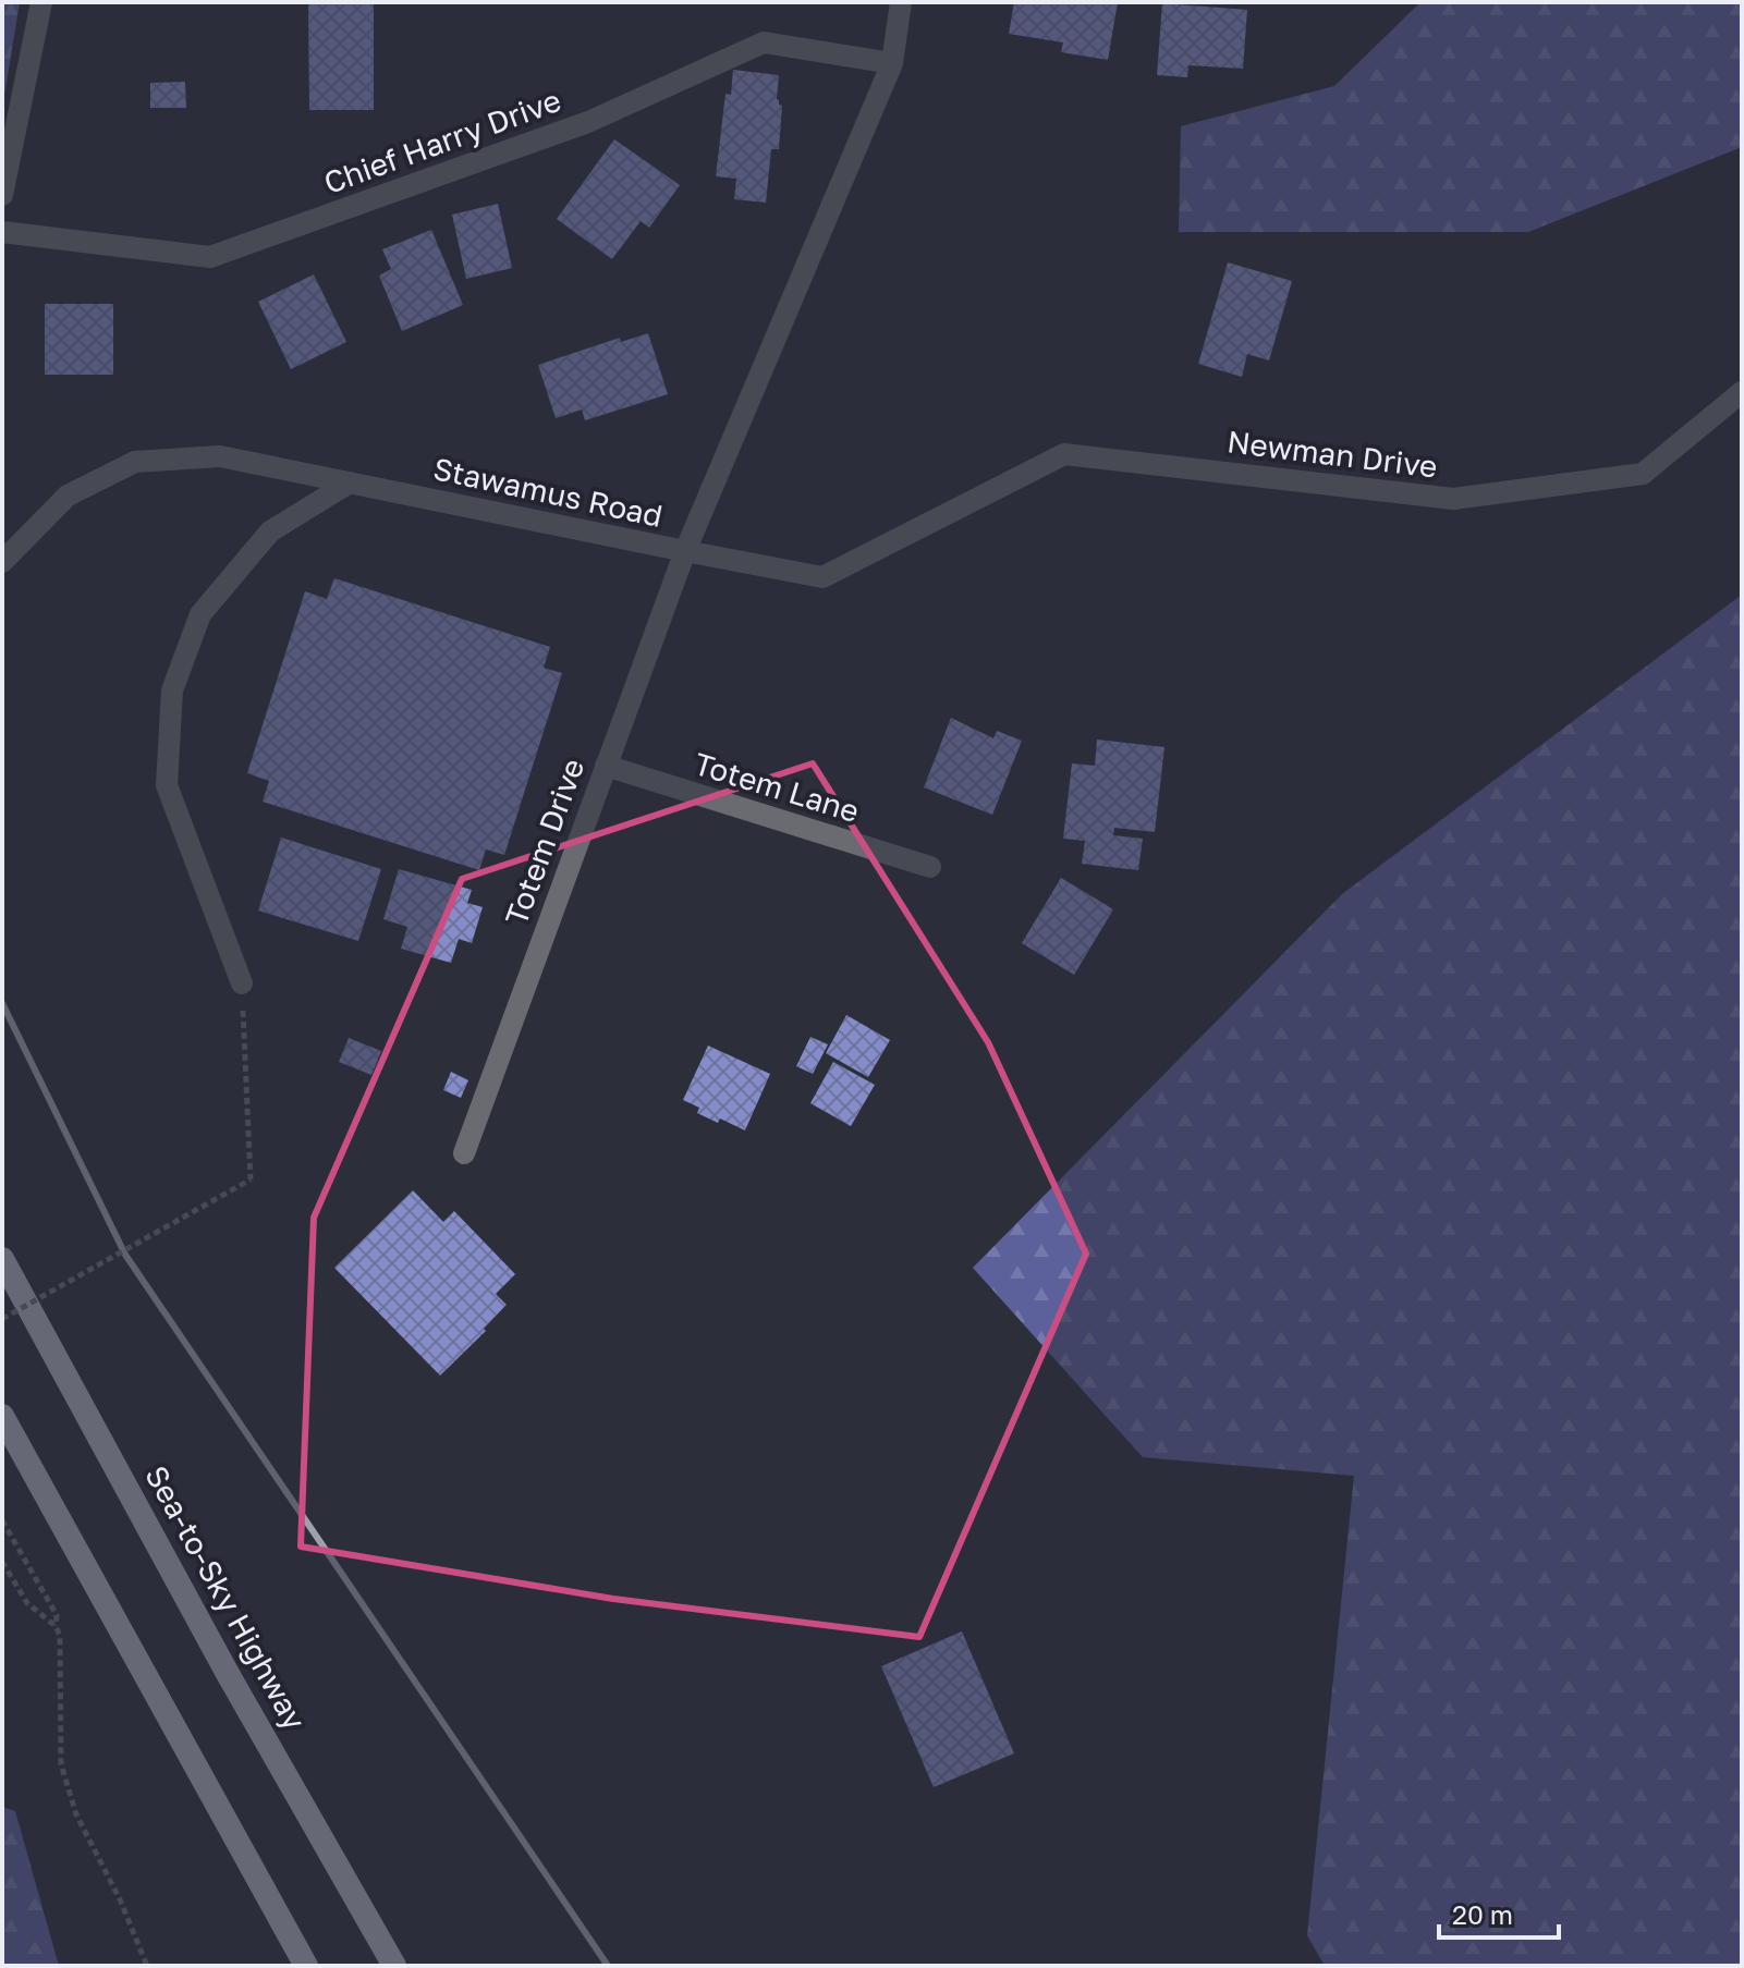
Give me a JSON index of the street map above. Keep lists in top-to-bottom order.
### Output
{
  "streets": {
    "highway": ["Sea-to-Sky Highway"],
    "street": [
      "Chief Harry Drive",
      "Newman Drive",
      "Stawamus Road",
      "Totem Lane",
      "Totem Drive"
    ]
  },
  "crossings": [
    ["Chief Harry Drive", "Stawamus Road"],
    ["Newman Drive", "Stawamus Road"],
    ["Newman Drive", "Totem Drive"],
    ["Stawamus Road", "Totem Drive"],
    ["Totem Lane", "Totem Drive"]
  ],
  "scale_bar": "20 m"
}
